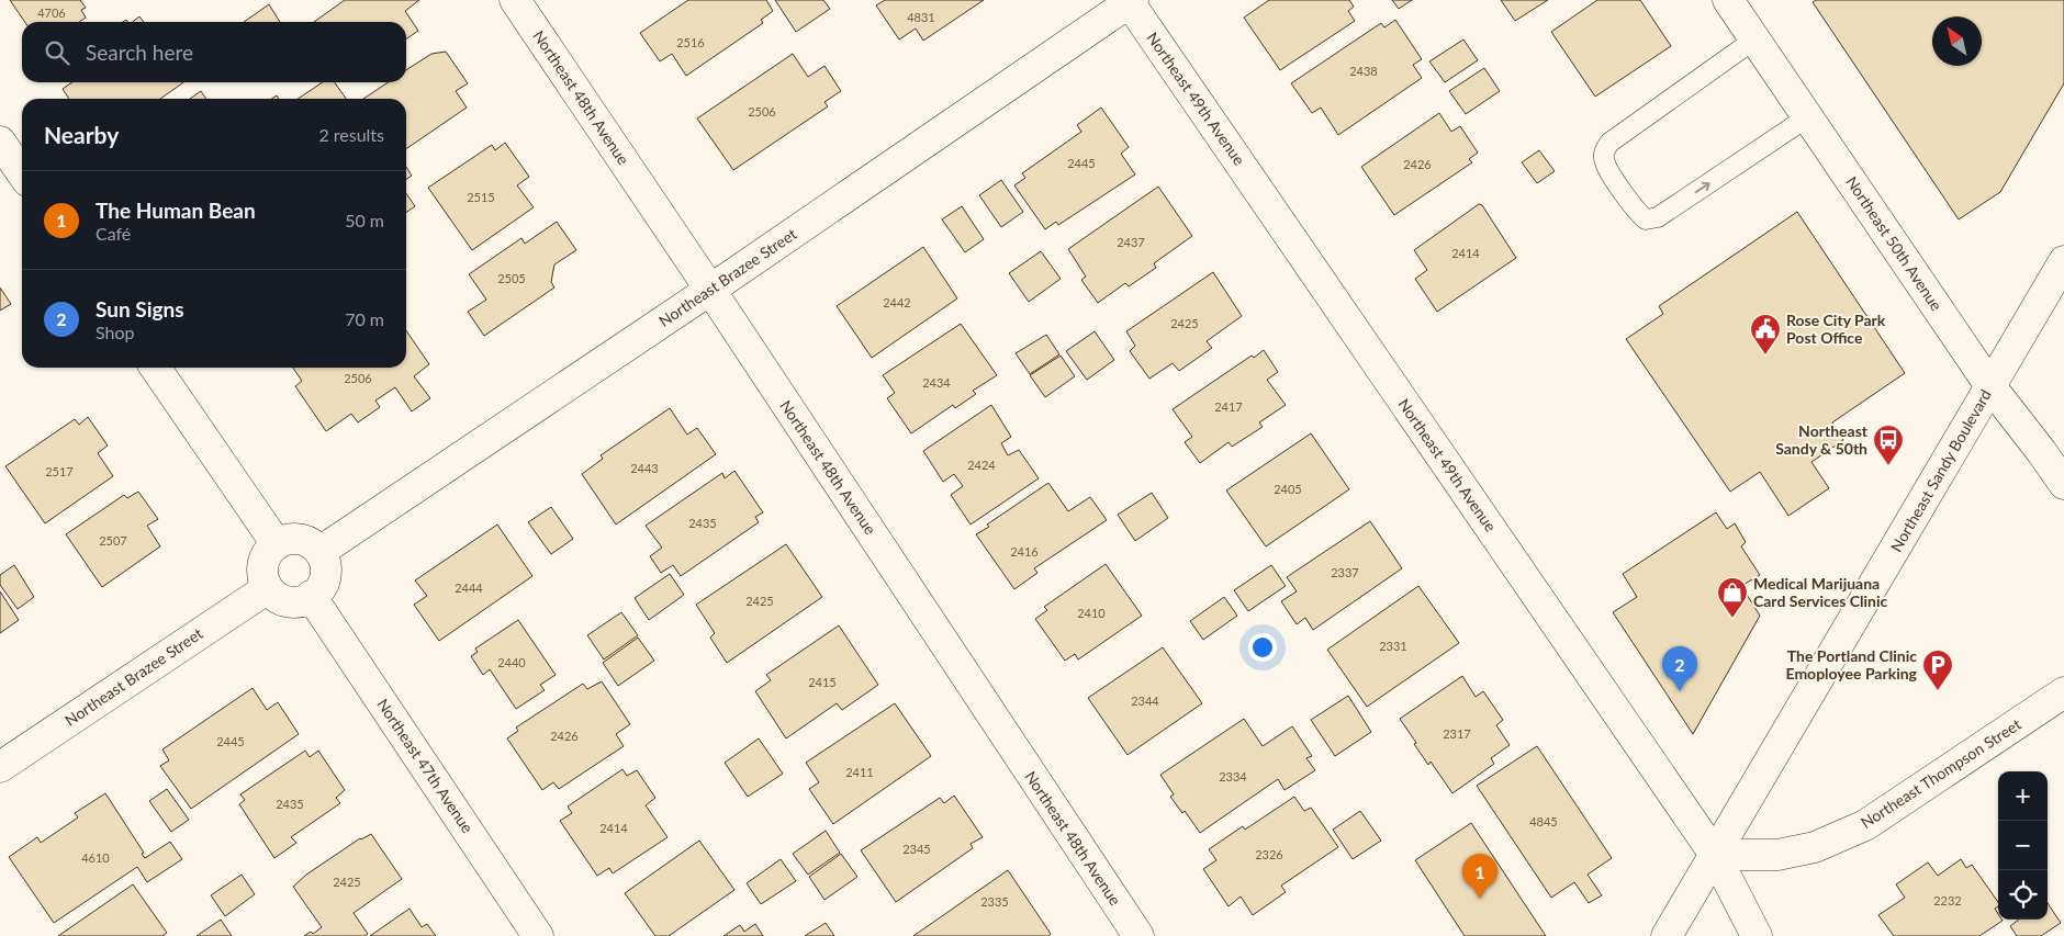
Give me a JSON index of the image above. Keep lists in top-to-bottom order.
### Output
{
  "streets": {
    "street": [
      "Northeast 48th Avenue",
      "Northeast 49th Avenue",
      "Northeast 50th Avenue",
      "Northeast Brazee Street",
      "Northeast Sandy Boulevard",
      "Northeast 47th Avenue",
      "Northeast Thompson Street"
    ]
  },
  "crossings": [
    ["Northeast 48th Avenue", "Northeast Brazee Street"],
    ["Northeast 49th Avenue", "Northeast Brazee Street"],
    ["Northeast 49th Avenue", "Northeast Sandy Boulevard"],
    ["Northeast 49th Avenue", "Northeast Thompson Street"],
    ["Northeast 50th Avenue", "Northeast Sandy Boulevard"],
    ["Northeast Brazee Street", "Northeast 47th Avenue"],
    ["Northeast Sandy Boulevard", "Northeast Thompson Street"]
  ],
  "places": {
    "public building": ["Rose City Park Post Office"],
    "bus stop": ["Northeast Sandy & 50th"],
    "shop": ["Medical Marijuana Card Services Clinic"],
    "parking": ["The Portland Clinic Emoployee Parking"]
  },
  "house_numbers": [
    "4706",
    "4831",
    "2516",
    "2438",
    "2506",
    "2445",
    "2426",
    "2515",
    "2437",
    "2414",
    "2505",
    "2442",
    "2425",
    "2506",
    "2434",
    "2417",
    "2424",
    "2443",
    "2517",
    "2405",
    "2435",
    "2507",
    "2416",
    "2337",
    "2444",
    "2425",
    "2410",
    "2331",
    "2440",
    "2415",
    "2344",
    "2317",
    "2426",
    "2445",
    "2411",
    "2334",
    "2435",
    "4845",
    "2414",
    "2345",
    "2326",
    "4610",
    "2425",
    "2232",
    "2335"
  ],
  "north": "top left",
  "page": {
    "search": "Search here",
    "heading": ["Nearby", "2 results"],
    "list": [
      {
        "mark": "1",
        "name": "The Human Bean",
        "note": "Café",
        "value": "50 m"
      },
      {
        "mark": "2",
        "name": "Sun Signs",
        "note": "Shop",
        "value": "70 m"
      }
    ],
    "pins": ["2", "1"],
    "map_buttons": ["+", "−"]
  }
}
